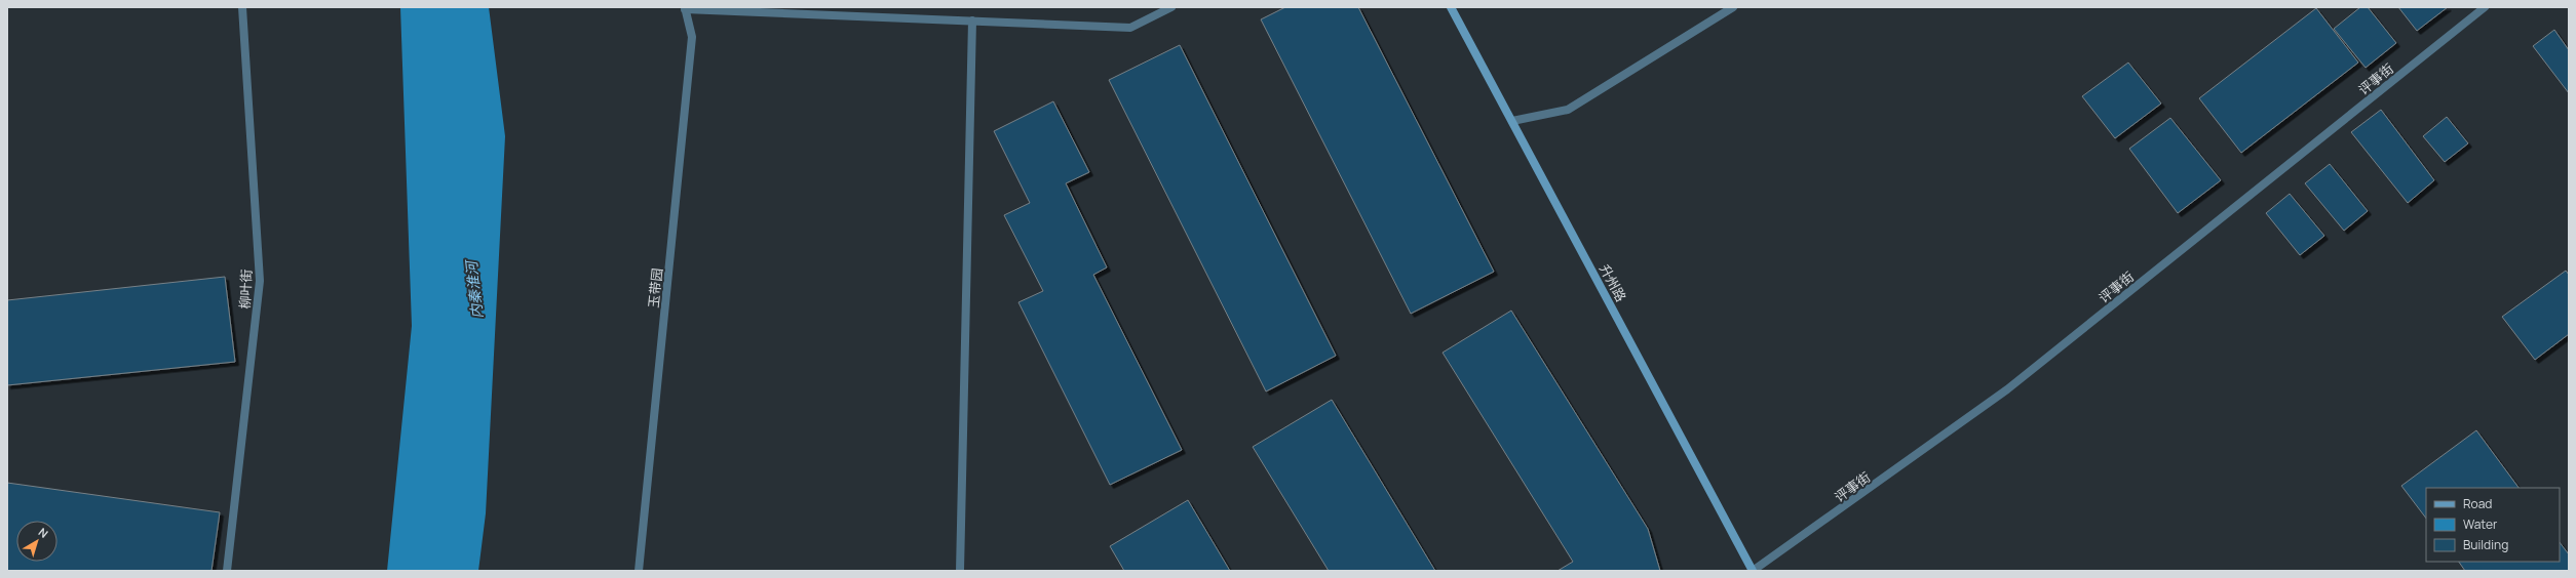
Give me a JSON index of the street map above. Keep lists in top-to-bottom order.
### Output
{
  "streets": {
    "main road": ["升州路"],
    "street": ["评事街", "玉带园", "柳叶街"]
  },
  "crossings": [
    ["评事街", "升州路"]
  ],
  "water": ["内秦淮河"],
  "legend": ["Road", "Water", "Building"],
  "north": "top right"
}
